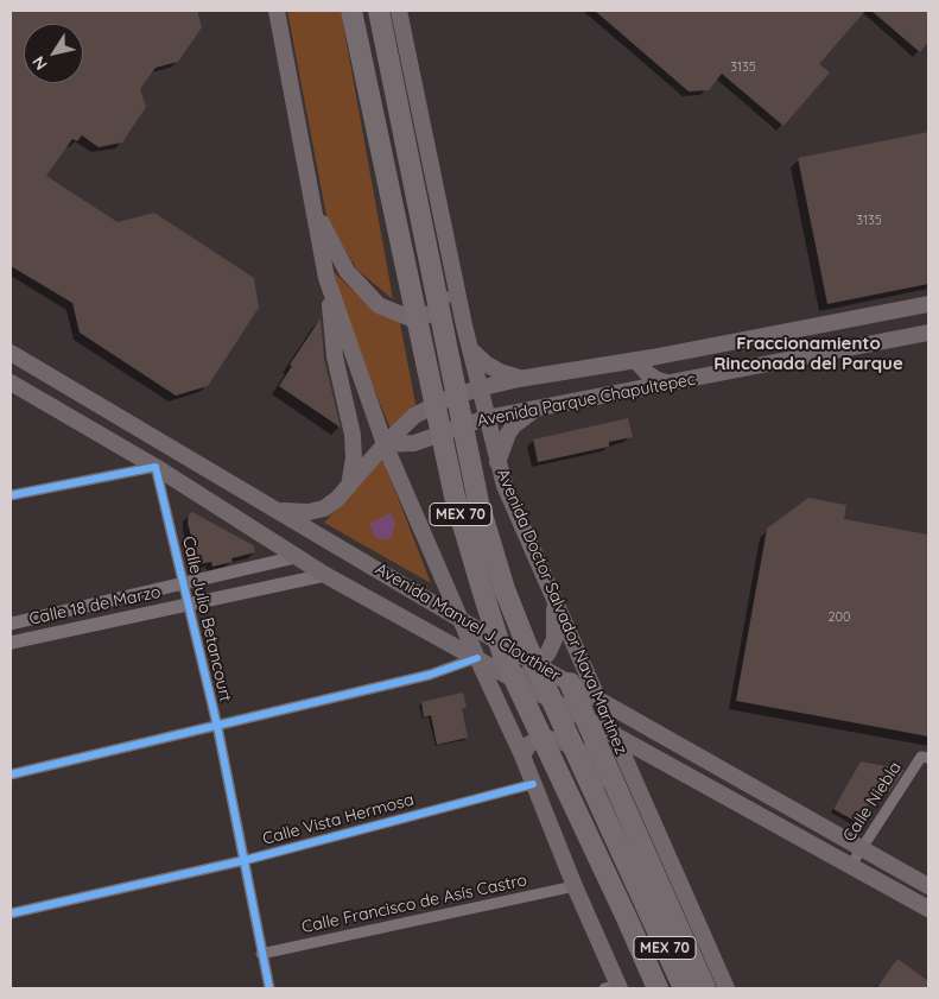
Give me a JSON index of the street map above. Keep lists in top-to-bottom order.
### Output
{
  "streets": {
    "highway": ["MEX 70", "Avenida Doctor Salvador Nava Martínez"],
    "main road": ["Avenida Parque Chapultepec", "Avenida Manuel J. Clouthier"],
    "street": [
      "Calle 18 de Marzo",
      "Calle Julio Betancourt",
      "Calle Niebla",
      "Calle Vista Hermosa",
      "Calle Francisco de Asís Castro"
    ]
  },
  "crossings": [
    ["Avenida Parque Chapultepec", "Avenida Doctor Salvador Nava Martínez"],
    ["Calle 18 de Marzo", "Calle Julio Betancourt"],
    ["Calle 18 de Marzo", "Avenida Manuel J. Clouthier"],
    ["Avenida Doctor Salvador Nava Martínez", "Avenida Manuel J. Clouthier"],
    ["Calle Julio Betancourt", "Avenida Manuel J. Clouthier"],
    ["Calle Julio Betancourt", "Calle Vista Hermosa"],
    ["Calle Julio Betancourt", "Calle Francisco de Asís Castro"],
    ["Avenida Manuel J. Clouthier", "Calle Niebla"]
  ],
  "districts": ["Fraccionamiento Rinconada del Parque"],
  "house_numbers": ["3135", "3135", "200"],
  "north": "bottom left"
}
